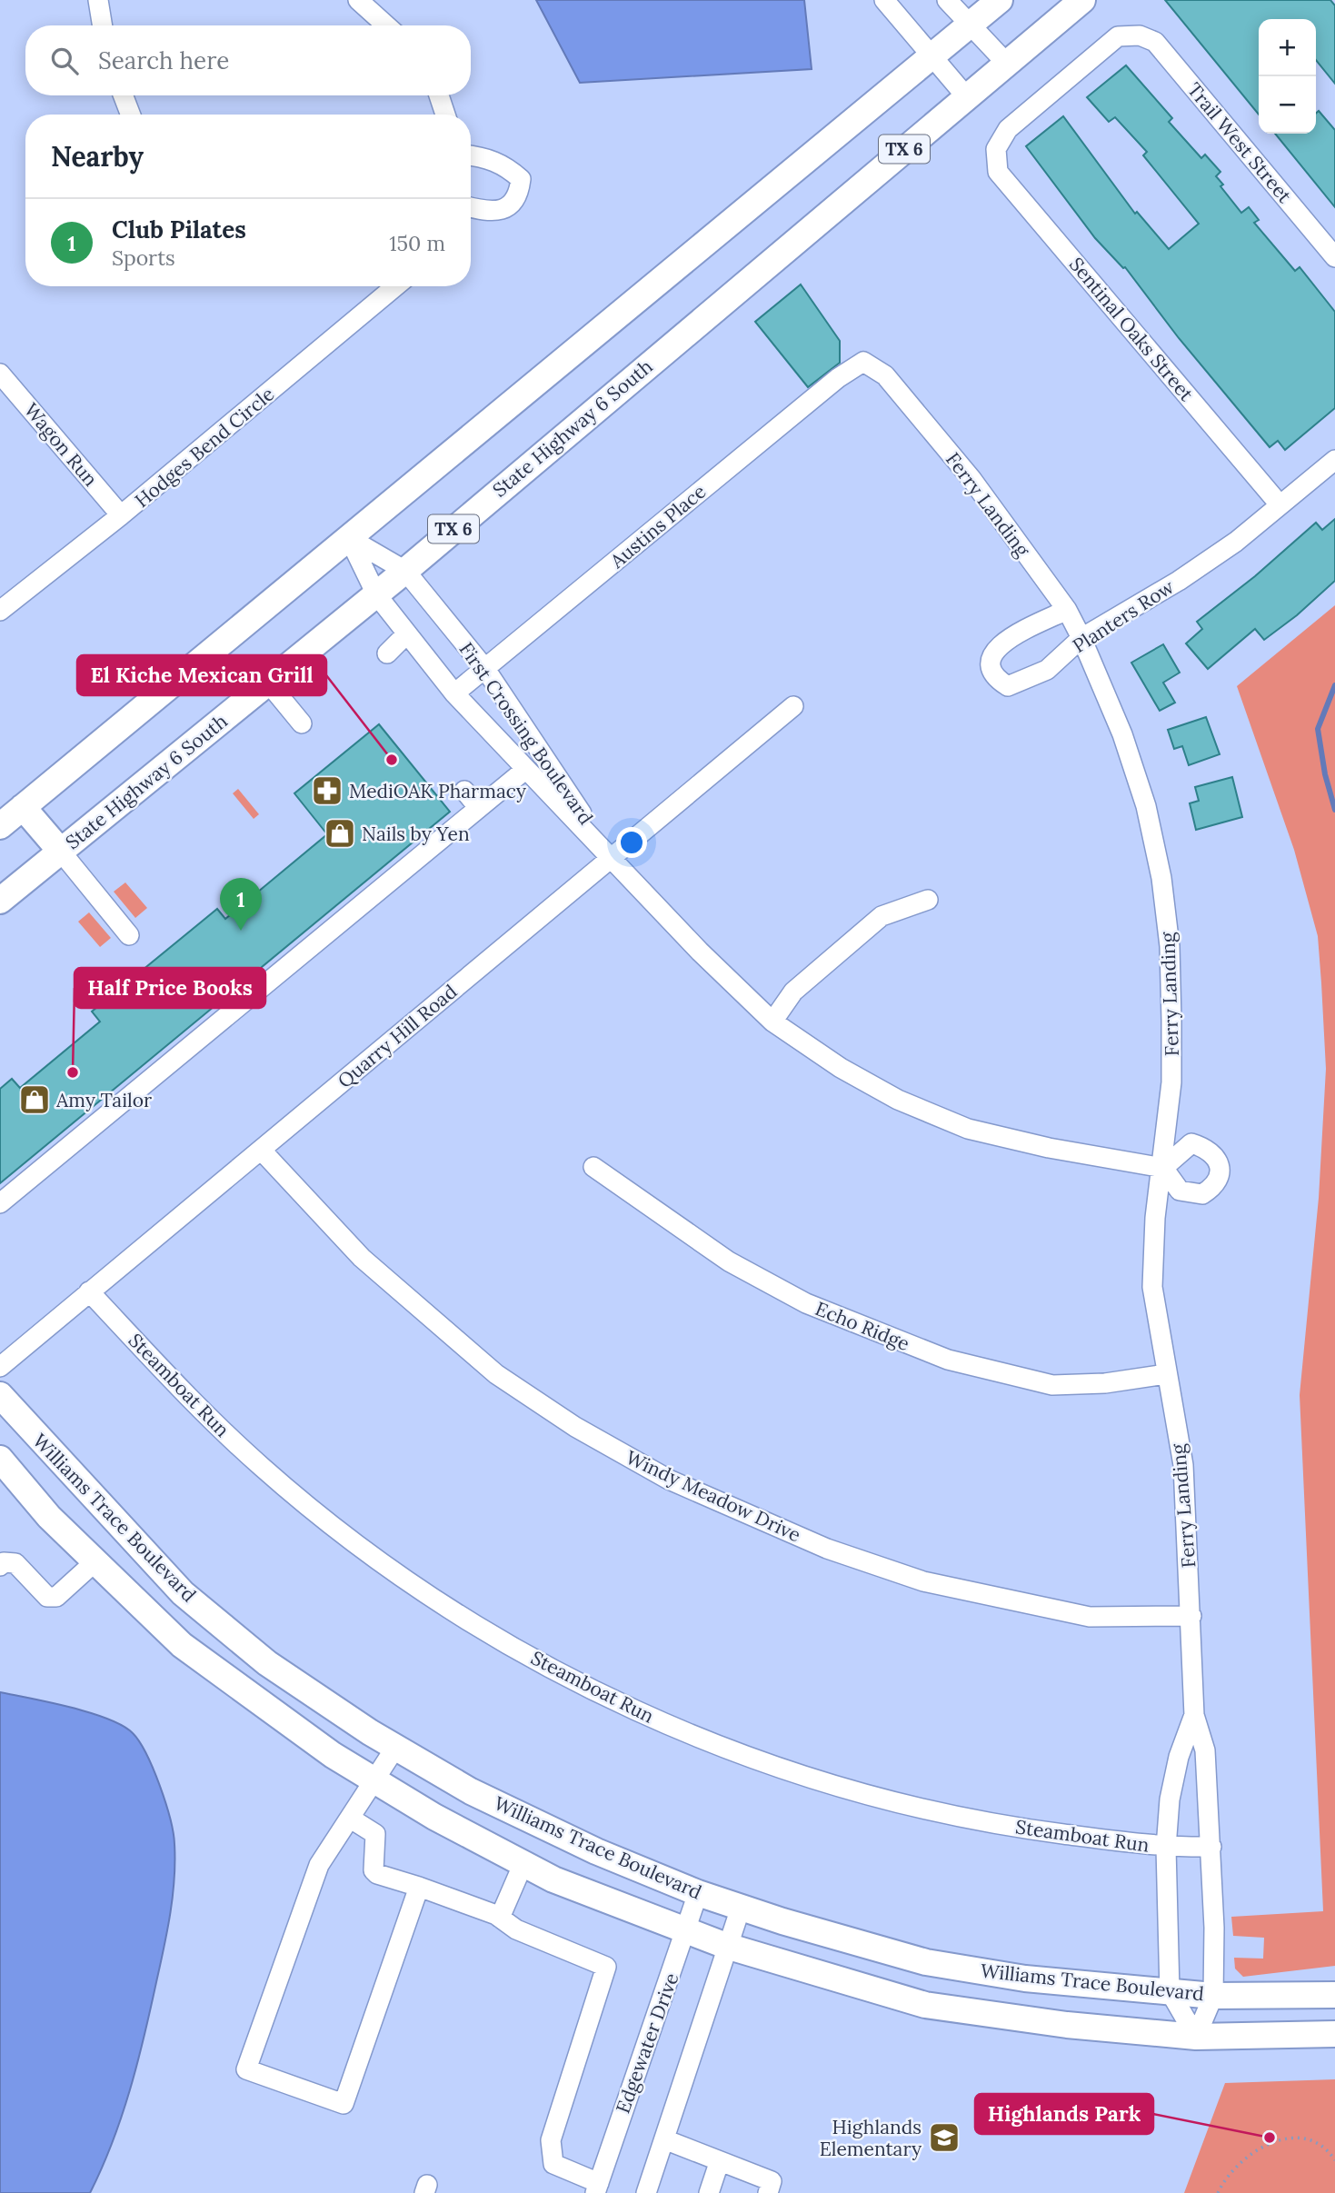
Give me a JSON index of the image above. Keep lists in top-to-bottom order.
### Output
{
  "streets": {
    "main road": ["TX 6", "State Highway 6 South", "Williams Trace Boulevard"],
    "street": [
      "Trail West Street",
      "Sentinal Oaks Street",
      "Wagon Run",
      "Hodges Bend Circle",
      "Ferry Landing",
      "Austins Place",
      "Planters Row",
      "First Crossing Boulevard",
      "Quarry Hill Road",
      "Echo Ridge",
      "Steamboat Run",
      "Windy Meadow Drive",
      "Edgewater Drive"
    ]
  },
  "crossings": [
    ["Trail West Street", "Sentinal Oaks Street"],
    ["TX 6", "First Crossing Boulevard"],
    ["Sentinal Oaks Street", "Planters Row"],
    ["State Highway 6 South", "First Crossing Boulevard"],
    ["Wagon Run", "Hodges Bend Circle"],
    ["Ferry Landing", "Austins Place"],
    ["Ferry Landing", "Planters Row"],
    ["Ferry Landing", "First Crossing Boulevard"],
    ["Ferry Landing", "Echo Ridge"],
    ["Ferry Landing", "Steamboat Run"],
    ["Ferry Landing", "Windy Meadow Drive"],
    ["Ferry Landing", "Williams Trace Boulevard"],
    ["Austins Place", "First Crossing Boulevard"],
    ["First Crossing Boulevard", "Quarry Hill Road"],
    ["Quarry Hill Road", "Steamboat Run"],
    ["Quarry Hill Road", "Windy Meadow Drive"],
    ["Williams Trace Boulevard", "Edgewater Drive"]
  ],
  "places": {
    "other": ["El Kiche Mexican Grill", "Half Price Books", "Highlands Park"],
    "pharmacy": ["MediOAK Pharmacy"],
    "shop": ["Nails by Yen", "Amy Tailor"],
    "school or university": ["Highlands Elementary"]
  },
  "page": {
    "map_buttons": ["+", "−"],
    "search": "Search here",
    "heading": "Nearby",
    "list": [
      {
        "mark": "1",
        "name": "Club Pilates",
        "note": "Sports",
        "value": "150 m"
      }
    ],
    "pins": "1"
  }
}
